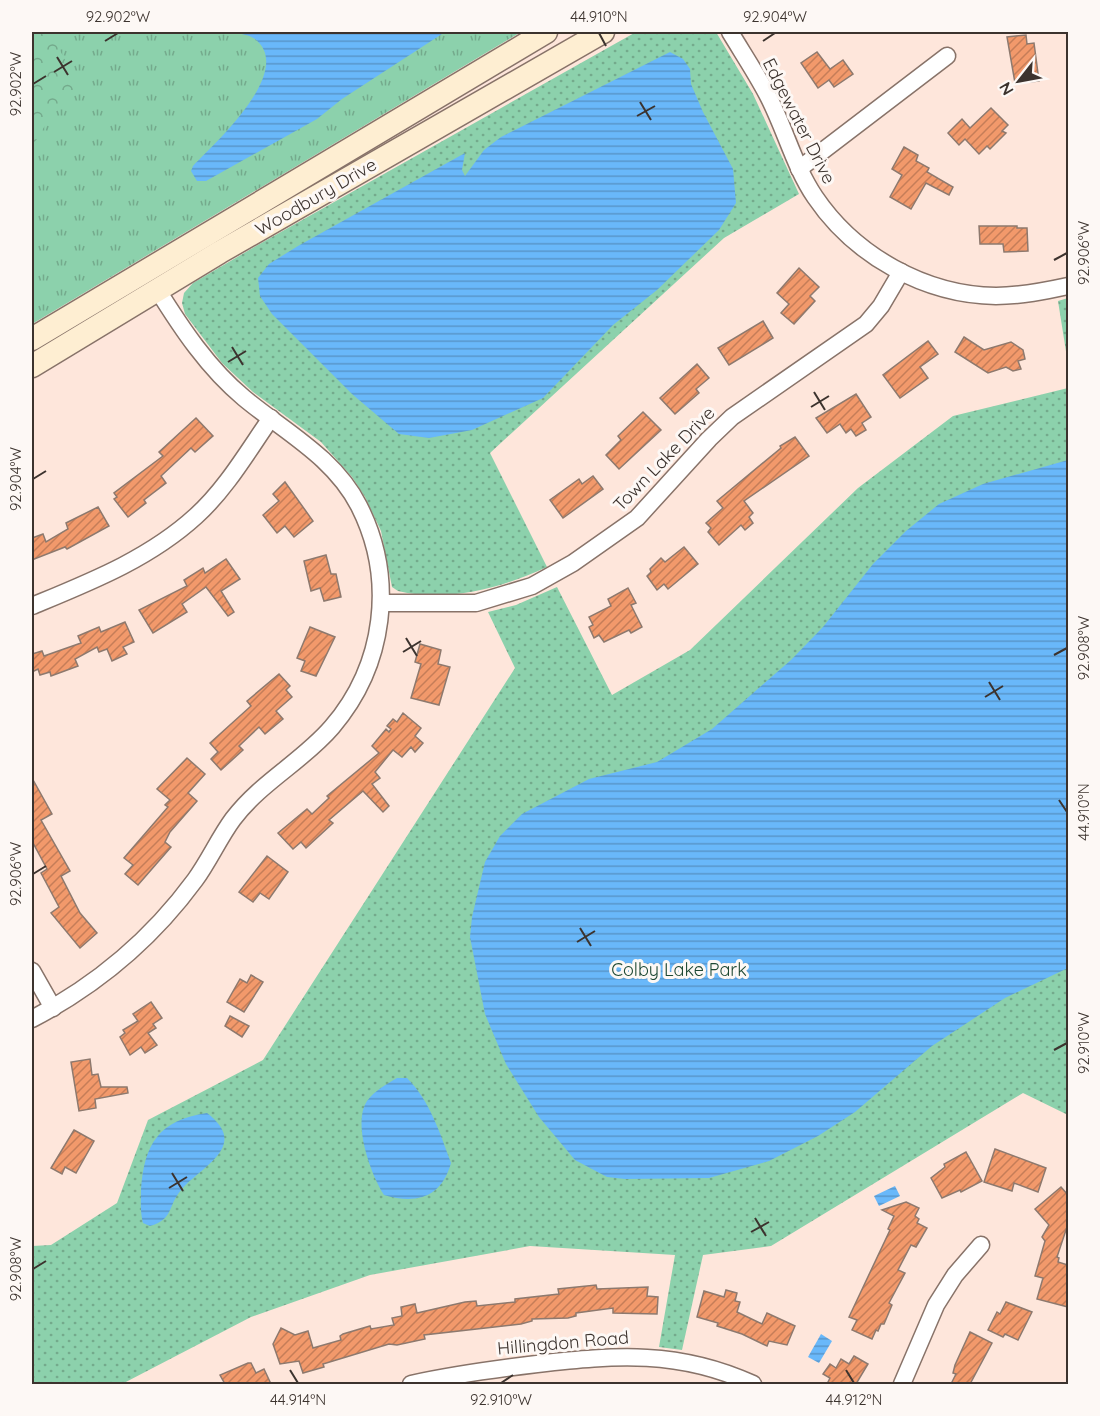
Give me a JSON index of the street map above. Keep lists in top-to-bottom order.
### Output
{
  "streets": {
    "main road": ["Woodbury Drive"],
    "street": ["Edgewater Drive", "Town Lake Drive", "Hillingdon Road"]
  },
  "crossings": [
    ["Edgewater Drive", "Town Lake Drive"]
  ],
  "parks": ["Colby Lake Park"],
  "north": "bottom left",
  "coordinates": [
    "92.902°W",
    "44.910°N",
    "92.904°W",
    "92.906°W",
    "92.908°W",
    "92.910°W",
    "44.914°N",
    "44.912°N"
  ]
}
